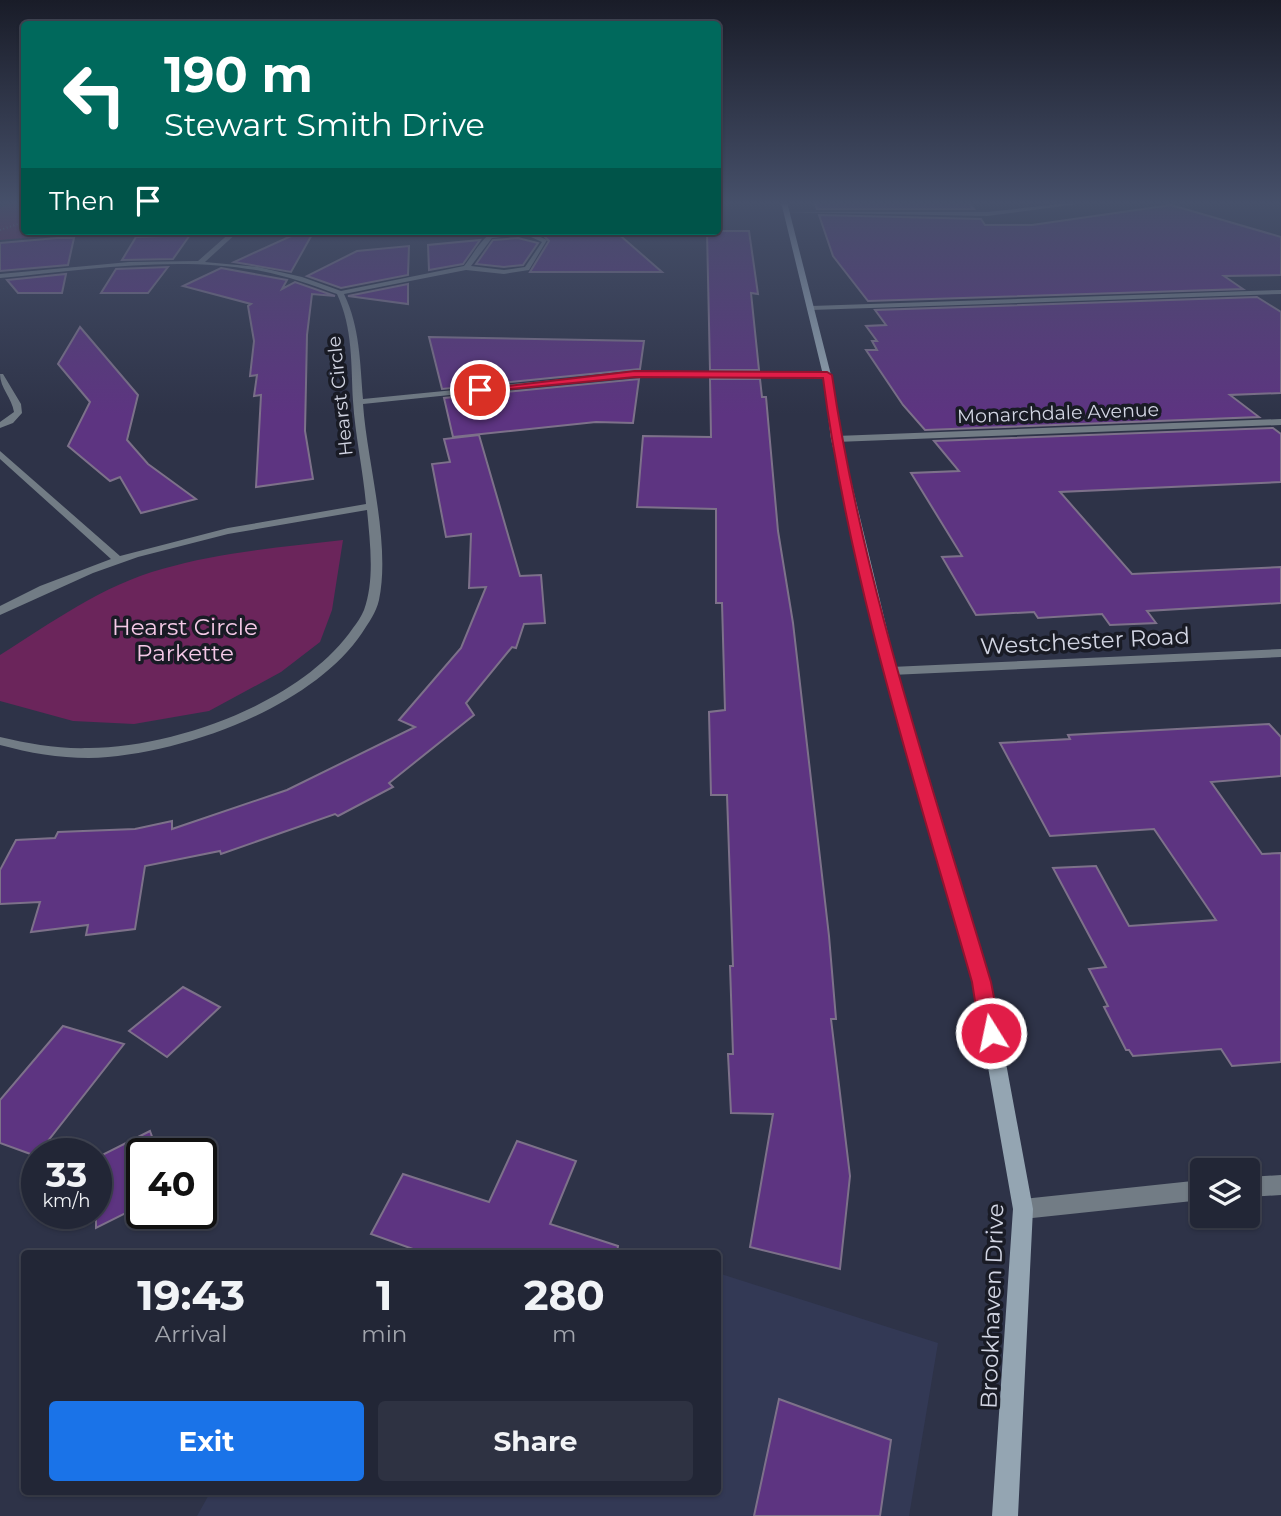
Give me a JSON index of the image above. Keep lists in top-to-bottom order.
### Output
{
  "streets": {
    "street": [
      "Hearst Circle",
      "Monarchdale Avenue",
      "Westchester Road",
      "Brookhaven Drive"
    ]
  },
  "crossings": [
    ["Monarchdale Avenue", "Brookhaven Drive"],
    ["Westchester Road", "Brookhaven Drive"]
  ],
  "parks": ["Hearst Circle Parkette"],
  "page": {
    "turn": ["190 m", "Stewart Smith Drive"],
    "then": "Then",
    "speed": "33 km/h",
    "limit": "40",
    "eta": [
      "19:43",
      "Arrival",
      "1",
      "min",
      "280",
      "m"
    ],
    "buttons": ["Exit", "Share"]
  }
}
